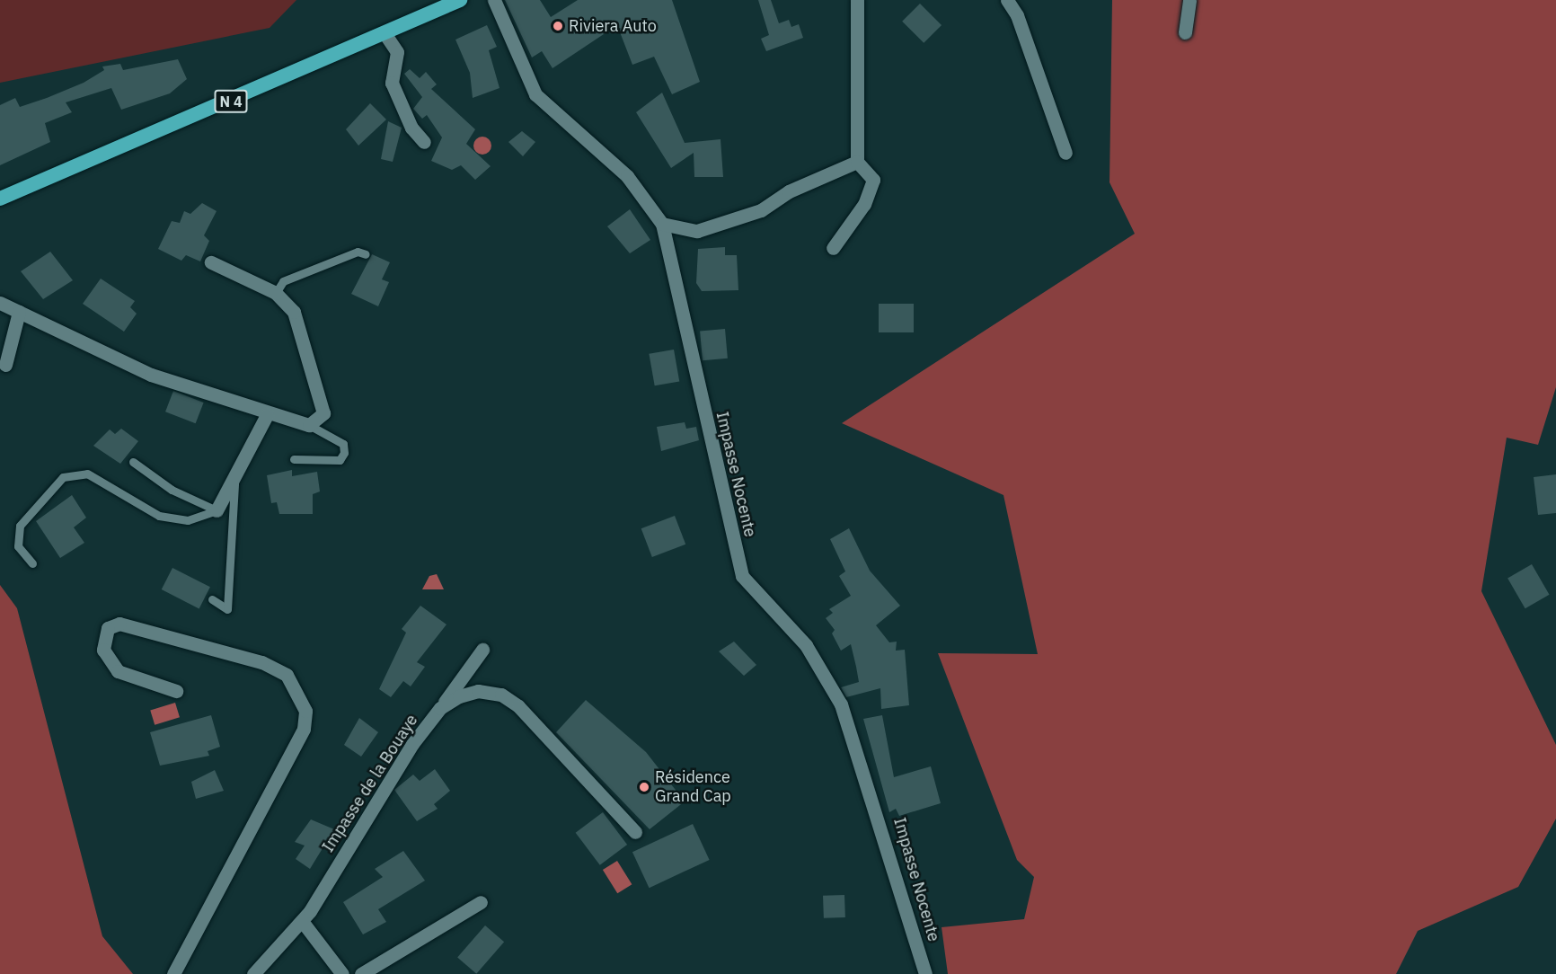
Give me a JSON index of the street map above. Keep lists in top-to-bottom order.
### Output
{
  "streets": {
    "highway": ["N 4"],
    "street": ["Impasse Nocente", "Impasse de la Bouaye"]
  },
  "places": ["Riviera Auto", "Résidence Grand Cap"]
}
